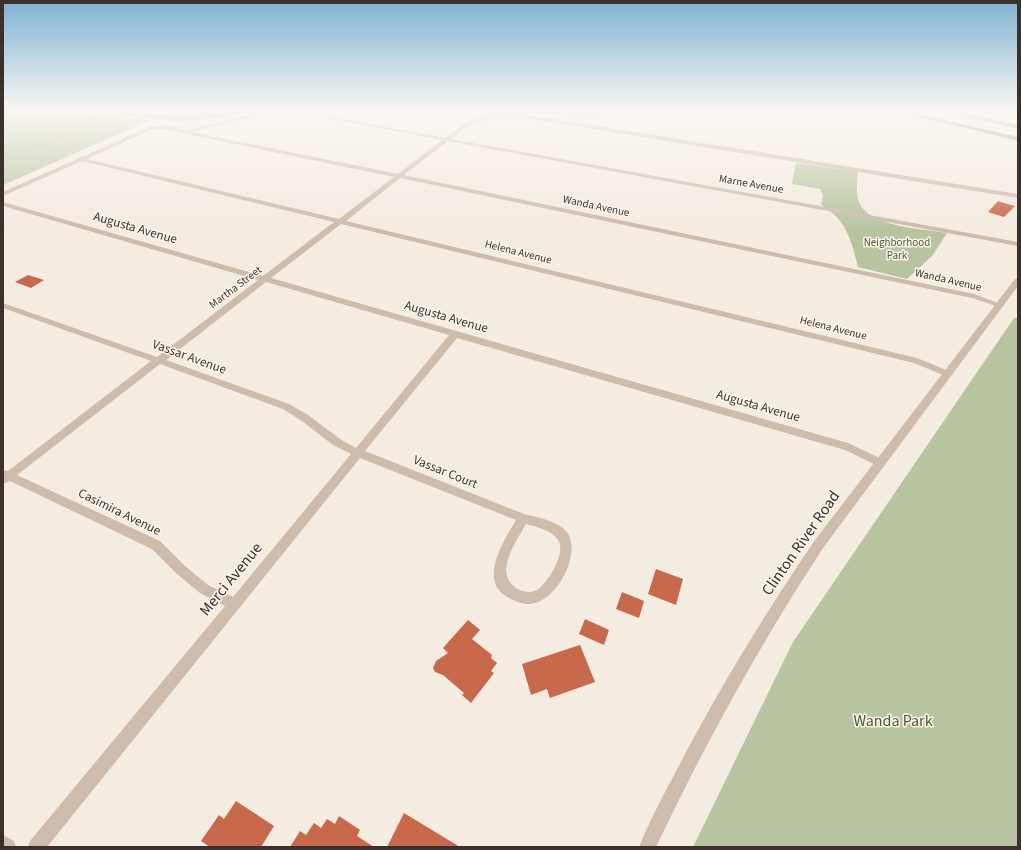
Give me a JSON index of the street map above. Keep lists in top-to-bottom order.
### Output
{
  "streets": {
    "street": [
      "Marne Avenue",
      "Wanda Avenue",
      "Augusta Avenue",
      "Helena Avenue",
      "Martha Street",
      "Vassar Avenue",
      "Vassar Court",
      "Casimira Avenue",
      "Clinton River Road",
      "Merci Avenue"
    ]
  },
  "crossings": [
    ["Wanda Avenue", "Helena Avenue"],
    ["Wanda Avenue", "Martha Street"],
    ["Wanda Avenue", "Clinton River Road"],
    ["Augusta Avenue", "Martha Street"],
    ["Augusta Avenue", "Clinton River Road"],
    ["Augusta Avenue", "Merci Avenue"],
    ["Helena Avenue", "Martha Street"],
    ["Helena Avenue", "Clinton River Road"],
    ["Martha Street", "Vassar Avenue"],
    ["Martha Street", "Casimira Avenue"],
    ["Vassar Avenue", "Vassar Court"],
    ["Vassar Avenue", "Merci Avenue"],
    ["Vassar Court", "Merci Avenue"],
    ["Casimira Avenue", "Merci Avenue"]
  ],
  "parks": ["Neighborhood Park", "Wanda Park"]
}
